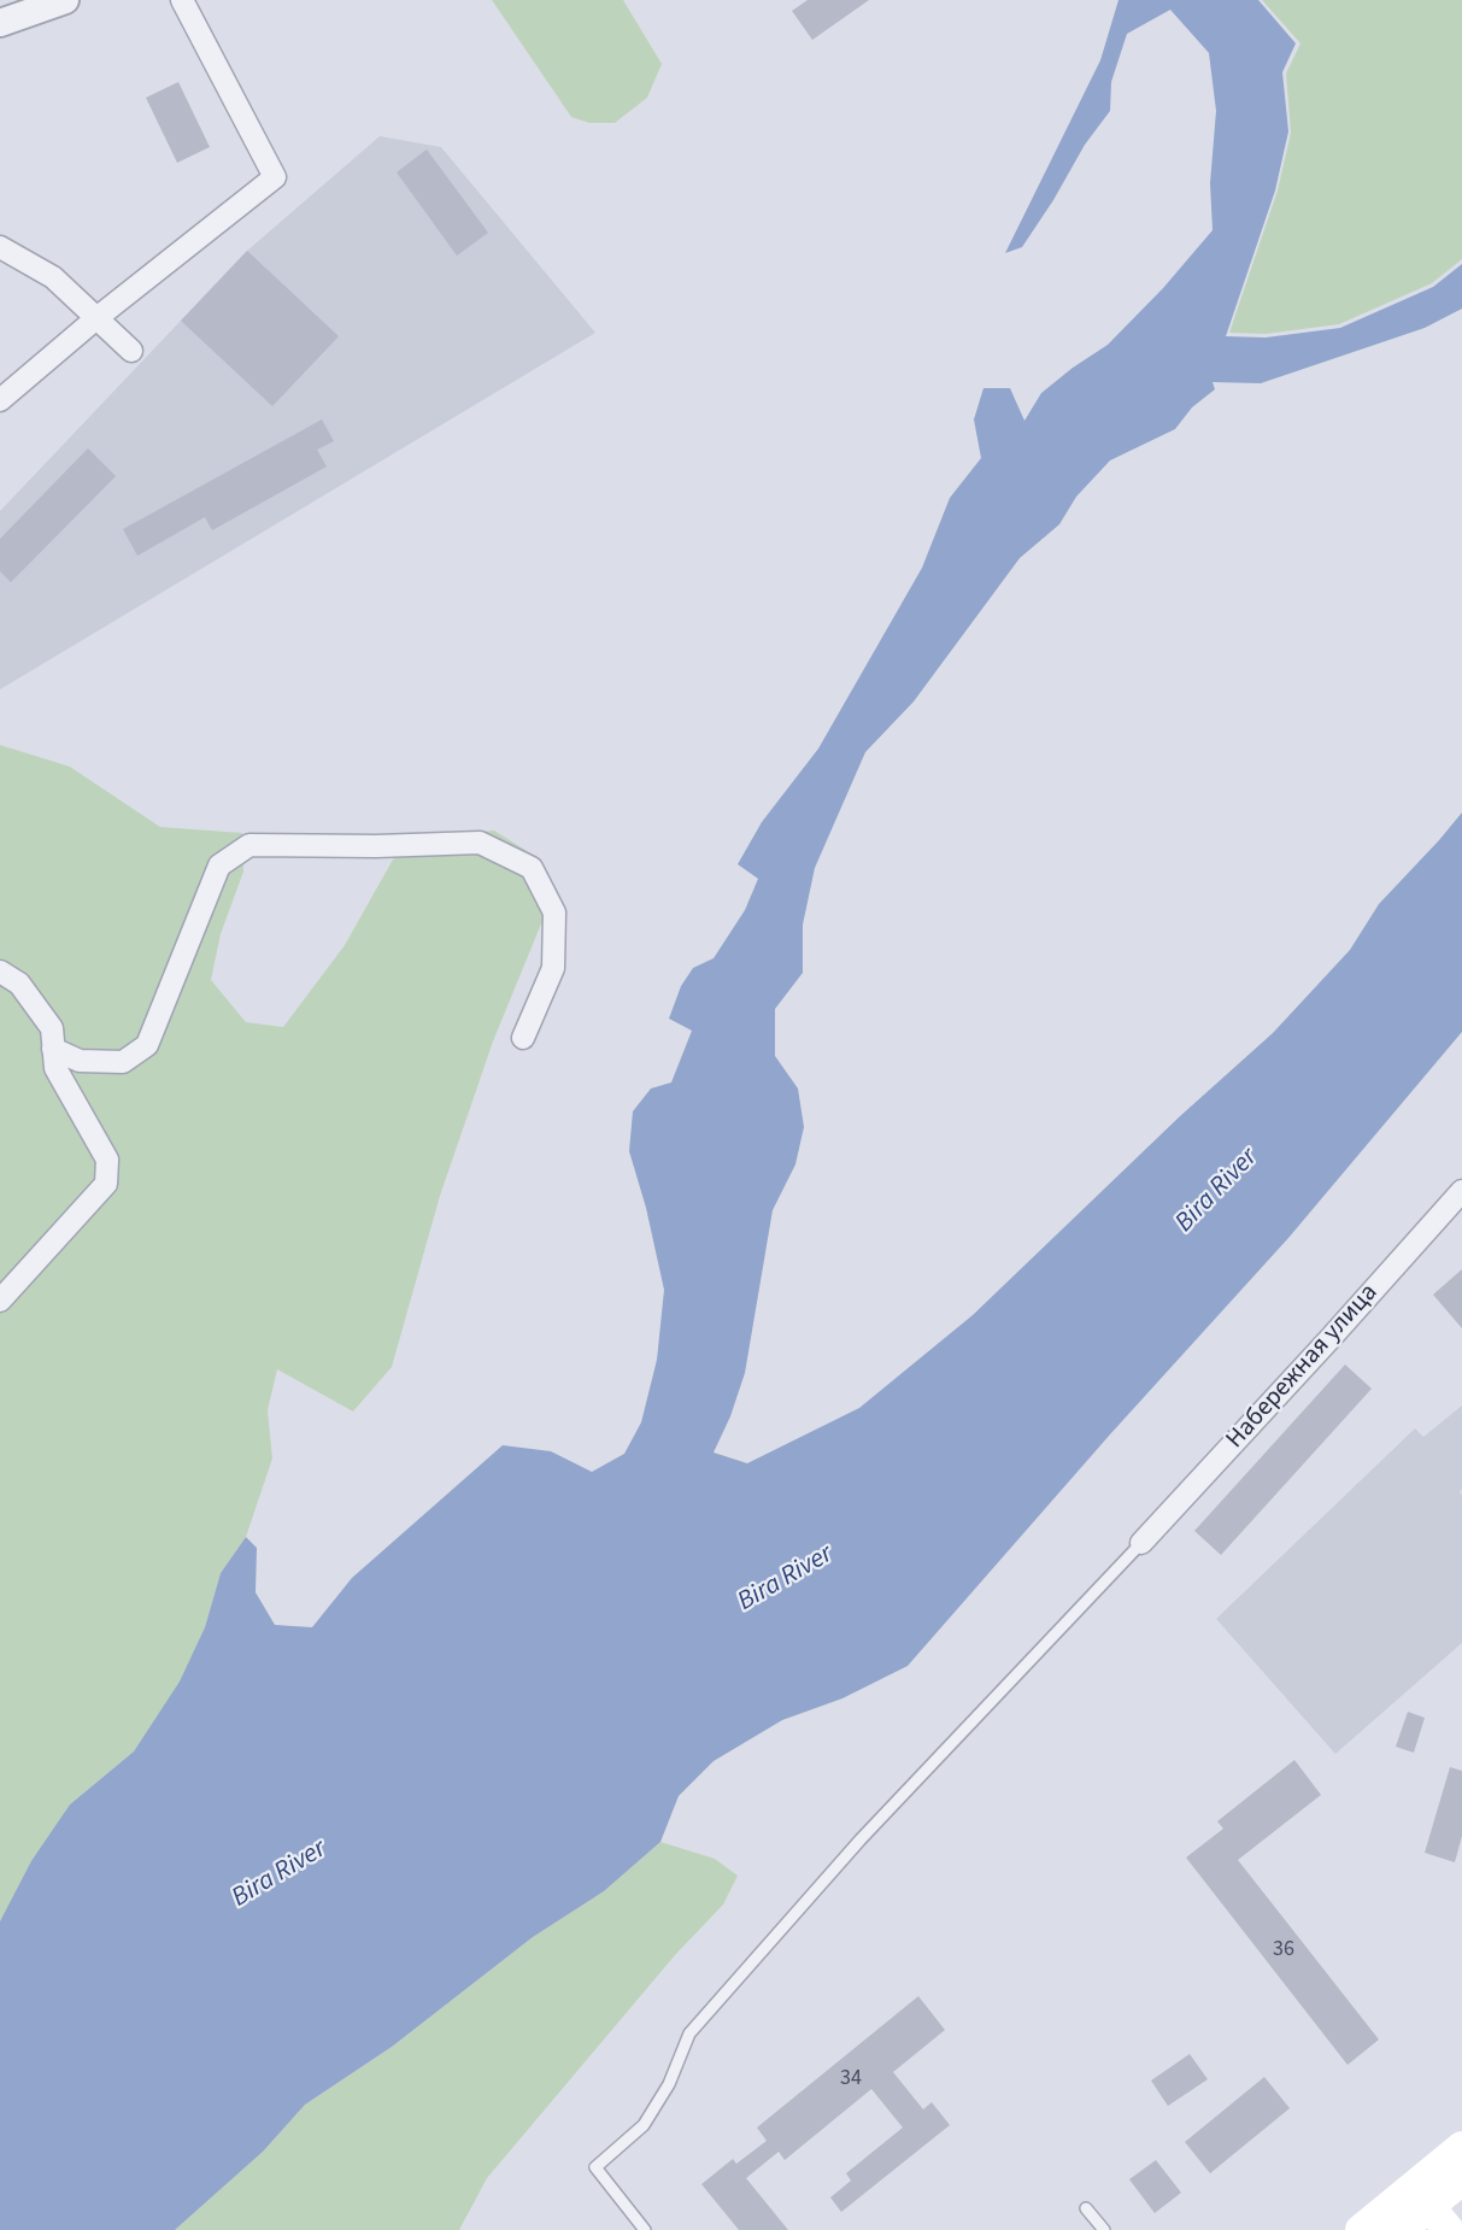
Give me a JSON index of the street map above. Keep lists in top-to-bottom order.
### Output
{
  "streets": {
    "street": ["Набережная улица"]
  },
  "water": ["Bira River"],
  "house_numbers": ["36", "34"]
}
